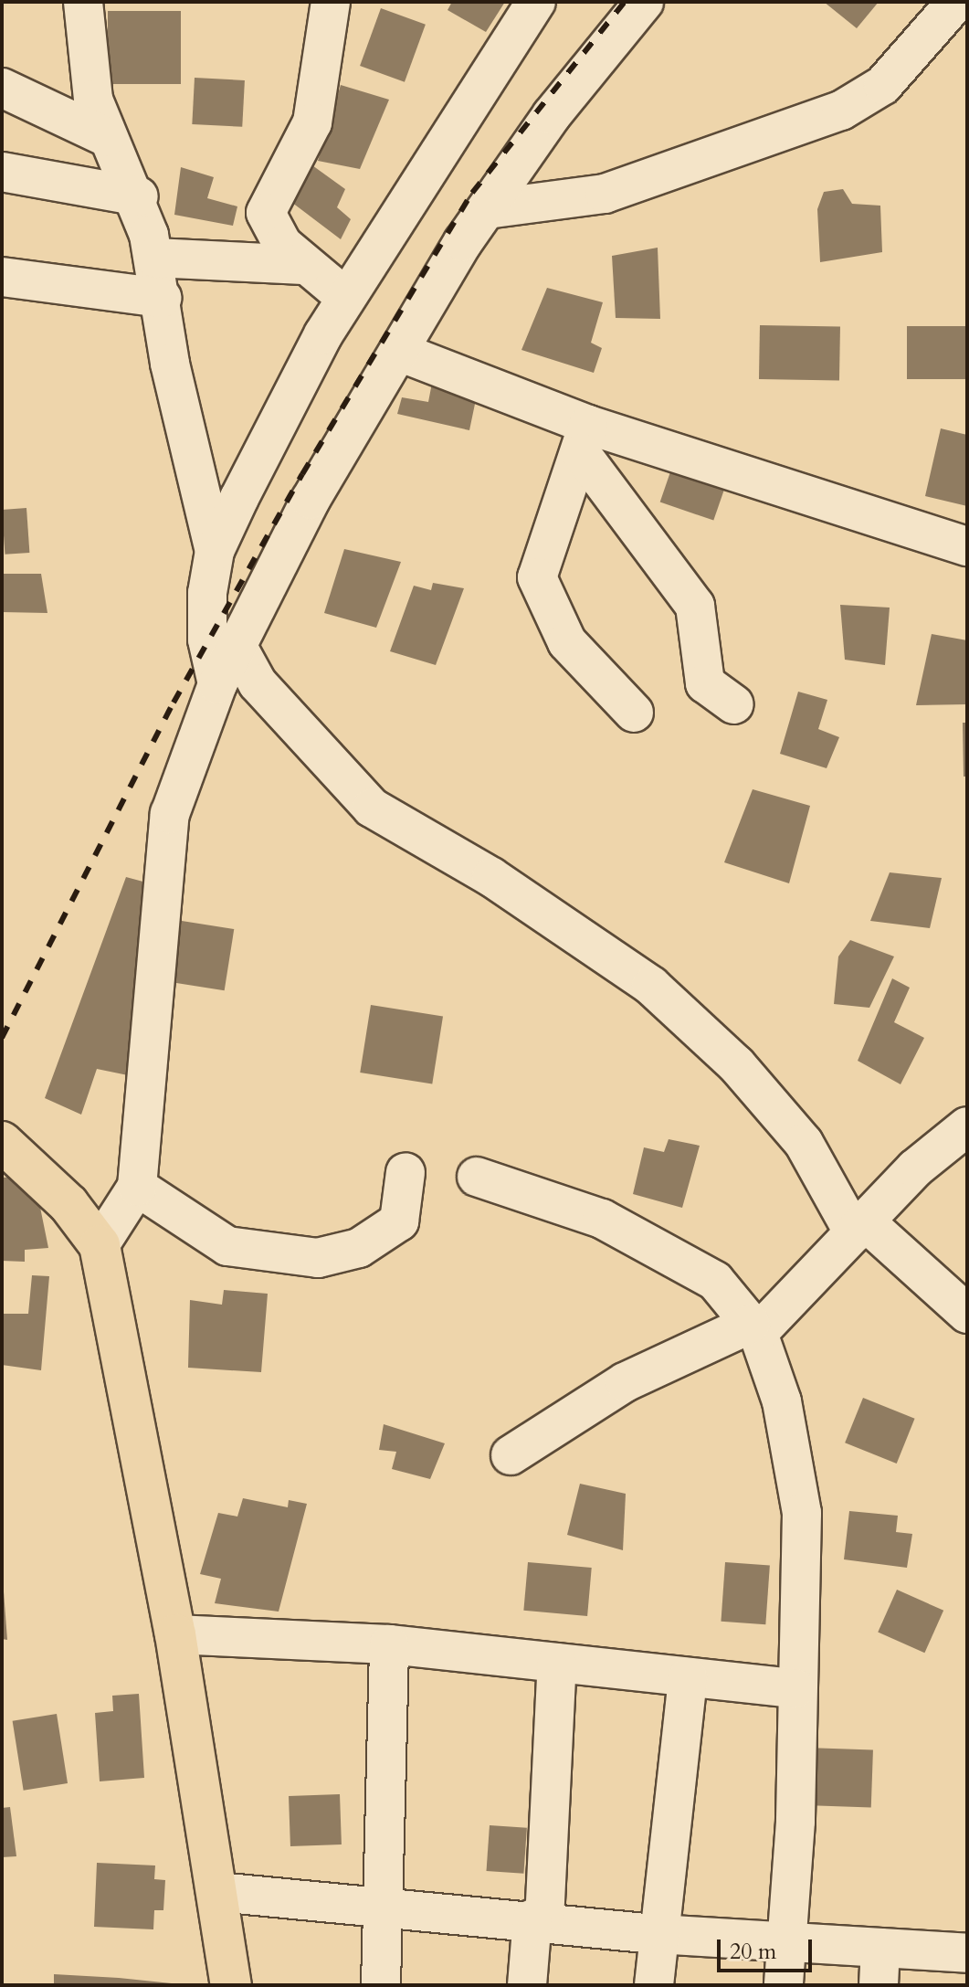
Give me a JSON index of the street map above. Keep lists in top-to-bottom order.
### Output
{
  "scale_bar": "20 m"
}
